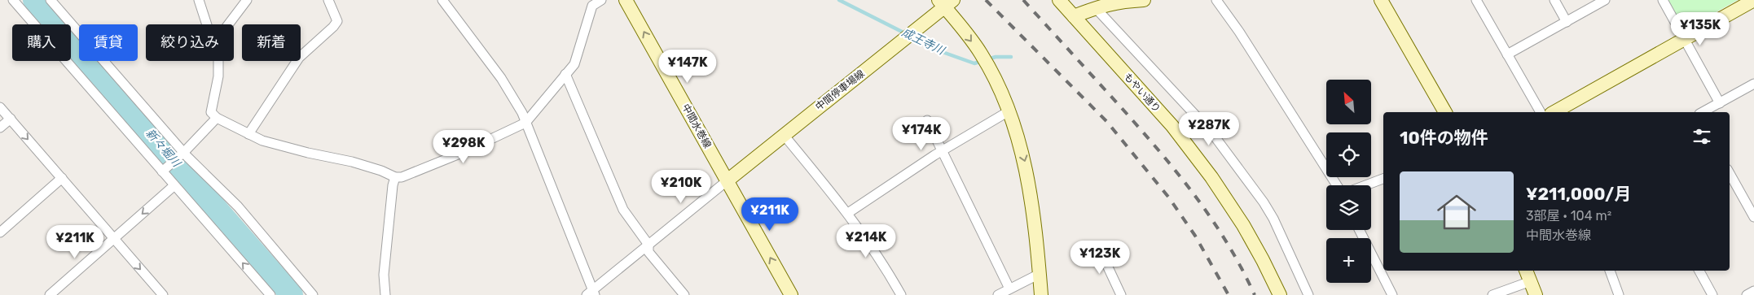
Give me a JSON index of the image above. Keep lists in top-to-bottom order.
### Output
{
  "streets": {
    "street": ["中間停車場線", "もやい通り", "中間水巻線"]
  },
  "crossings": [
    ["中間停車場線", "中間水巻線"]
  ],
  "water": ["成王寺川", "新々堀川"],
  "north": "top left",
  "page": {
    "price": [
      "¥135K",
      "¥147K",
      "¥287K",
      "¥174K",
      "¥298K",
      "¥210K",
      "¥211K",
      "¥214K",
      "¥211K",
      "¥123K"
    ],
    "chip": [
      "購入",
      "賃貸",
      "絞り込み",
      "新着"
    ],
    "map_buttons": "+",
    "heading": "10件の物件",
    "list": [
      {
        "name": "¥211,000/月",
        "note": "3部屋 · 104 m² · 中間水巻線"
      }
    ]
  }
}
